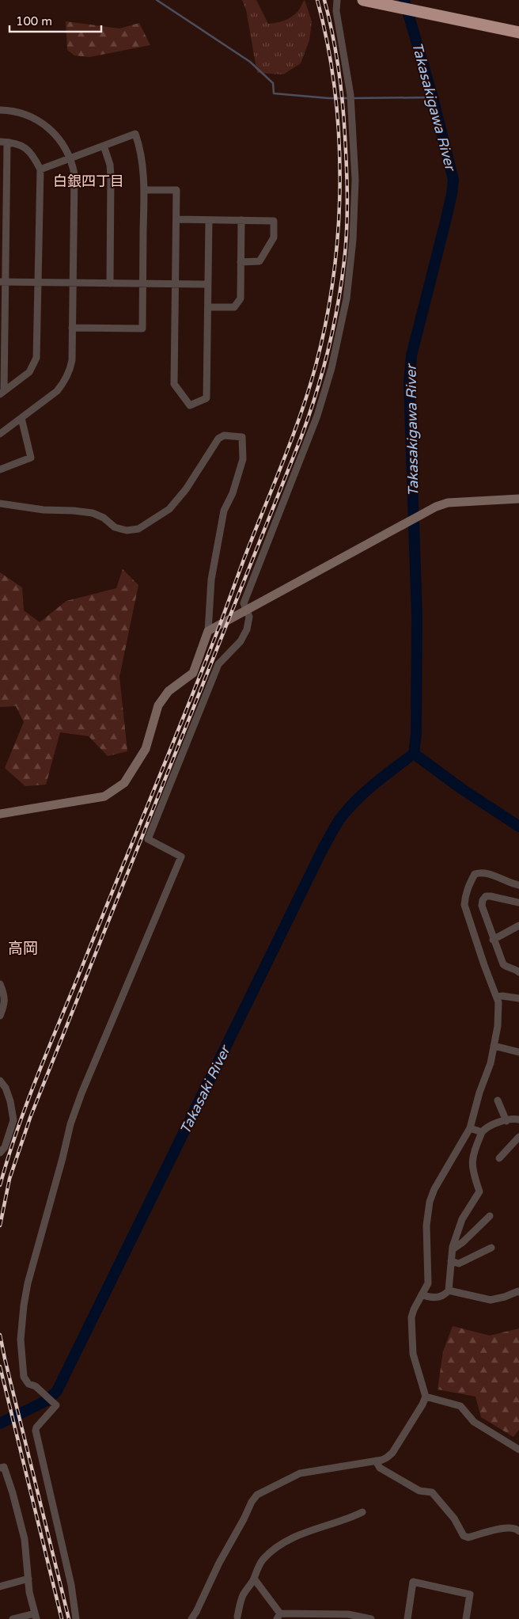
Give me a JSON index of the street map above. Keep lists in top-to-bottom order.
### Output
{
  "districts": ["白銀四丁目", "高岡"],
  "water": ["Takasakigawa River", "Takasaki River"],
  "scale_bar": "100 m"
}
